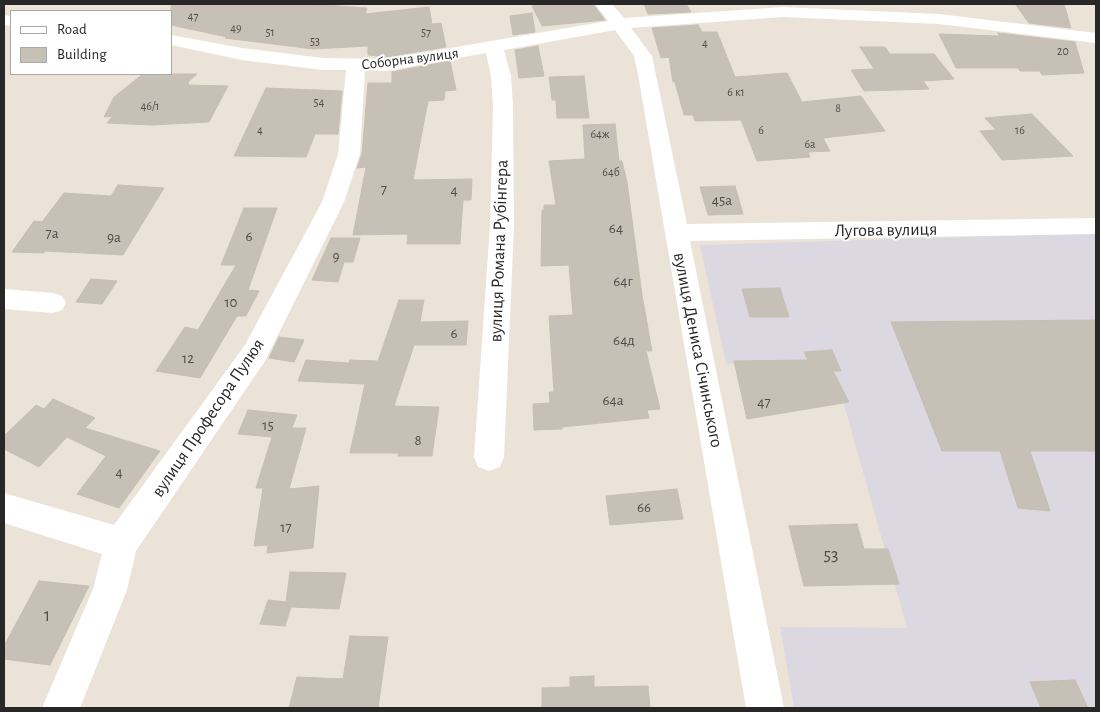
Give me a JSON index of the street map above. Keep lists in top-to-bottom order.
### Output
{
  "streets": {
    "street": [
      "Соборна вулиця",
      "Лугова вулиця",
      "вулиця Романа Рубінгера",
      "вулиця Дениса Січинського",
      "вулиця Професора Пулюя"
    ]
  },
  "crossings": [
    ["Соборна вулиця", "вулиця Романа Рубінгера"],
    ["Соборна вулиця", "вулиця Дениса Січинського"],
    ["Соборна вулиця", "вулиця Професора Пулюя"],
    ["Лугова вулиця", "вулиця Дениса Січинського"]
  ],
  "house_numbers": [
    "47",
    "49",
    "51",
    "57",
    "53",
    "4",
    "20",
    "6 к1",
    "54",
    "46/1",
    "8",
    "4",
    "6",
    "16",
    "64ж",
    "6а",
    "64б",
    "7",
    "4",
    "45а",
    "64",
    "7а",
    "6",
    "9а",
    "9",
    "64г",
    "10",
    "6",
    "64д",
    "12",
    "64а",
    "47",
    "15",
    "8",
    "4",
    "66",
    "17",
    "53",
    "1"
  ],
  "legend": ["Road", "Building"]
}
